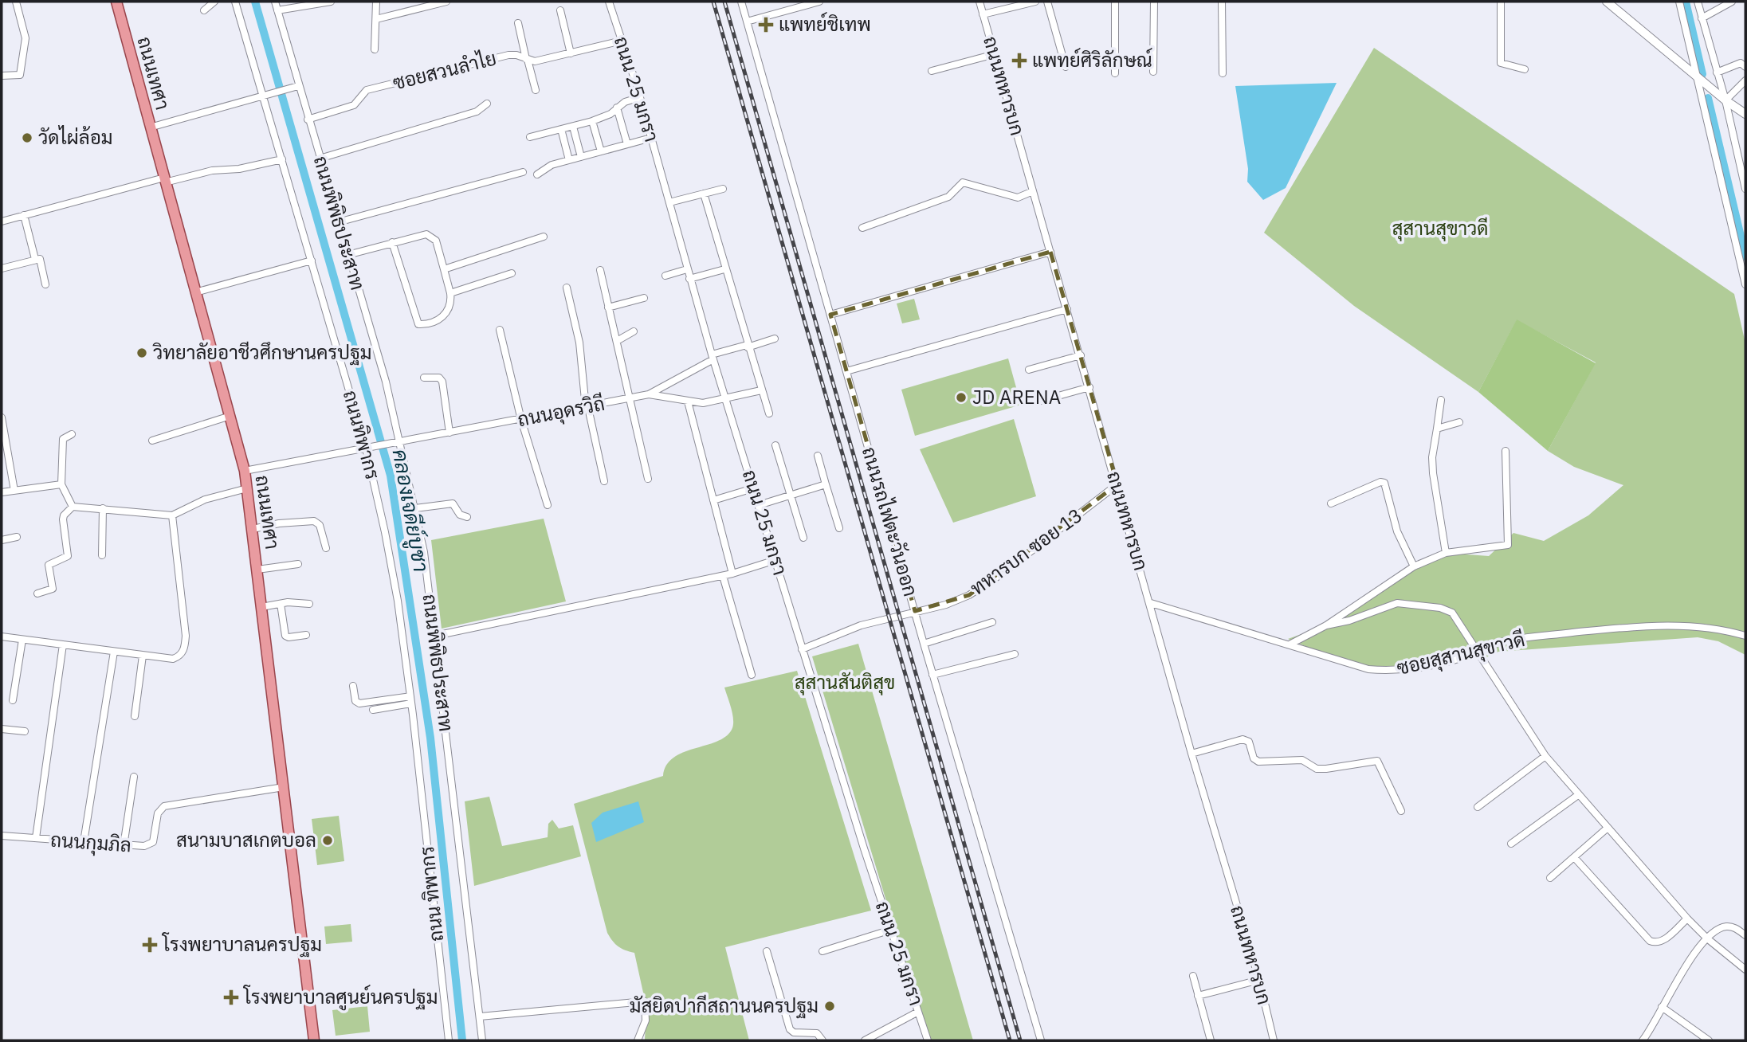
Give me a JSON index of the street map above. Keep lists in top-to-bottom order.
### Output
{
  "streets": {
    "main road": ["ถนนเทศา"],
    "street": [
      "ซอยสวนลำไย",
      "ถนนทหารบก",
      "ถนน 25 มกรา",
      "ถนนพิพิธประสาท",
      "ถนนอุดรวิถี",
      "ถนนทิพากร",
      "ถนนรถไฟตะวันออก",
      "ทหารบก ซอย 13",
      "ซอยสุสานสุขาวดี",
      "ถนนกุมภิล",
      "ถนน ทิพากร"
    ]
  },
  "crossings": [
    ["ซอยสวนลำไย", "ถนน 25 มกรา"],
    ["ซอยสวนลำไย", "ถนนพิพิธประสาท"],
    ["ถนนเทศา", "ถนนอุดรวิถี"],
    ["ถนนเทศา", "ถนนกุมภิล"],
    ["ถนนทหารบก", "ทหารบก ซอย 13"],
    ["ถนนทหารบก", "ซอยสุสานสุขาวดี"],
    ["ถนน 25 มกรา", "ถนนอุดรวิถี"],
    ["ถนน 25 มกรา", "ทหารบก ซอย 13"],
    ["ถนนพิพิธประสาท", "ถนนอุดรวิถี"],
    ["ถนนอุดรวิถี", "ถนนทิพากร"],
    ["ถนนทิพากร", "ถนน ทิพากร"],
    ["ถนนรถไฟตะวันออก", "ทหารบก ซอย 13"]
  ],
  "water": ["คลองเจดีย์บูชา"],
  "parks": ["สุสานสุขาวดี", "สุสานสันติสุข"],
  "places": {
    "health": [
      "แพทย์ชิเทพ",
      "แพทย์ศิริลักษณ์",
      "โรงพยาบาลนครปฐม",
      "โรงพยาบาลศูนย์นครปฐม"
    ],
    "other": [
      "วัดไผ่ล้อม",
      "วิทยาลัยอาชีวศึกษานครปฐม",
      "JD ARENA",
      "สนามบาสเกตบอล",
      "มัสยิดปากีสถานนครปฐม"
    ]
  }
}
